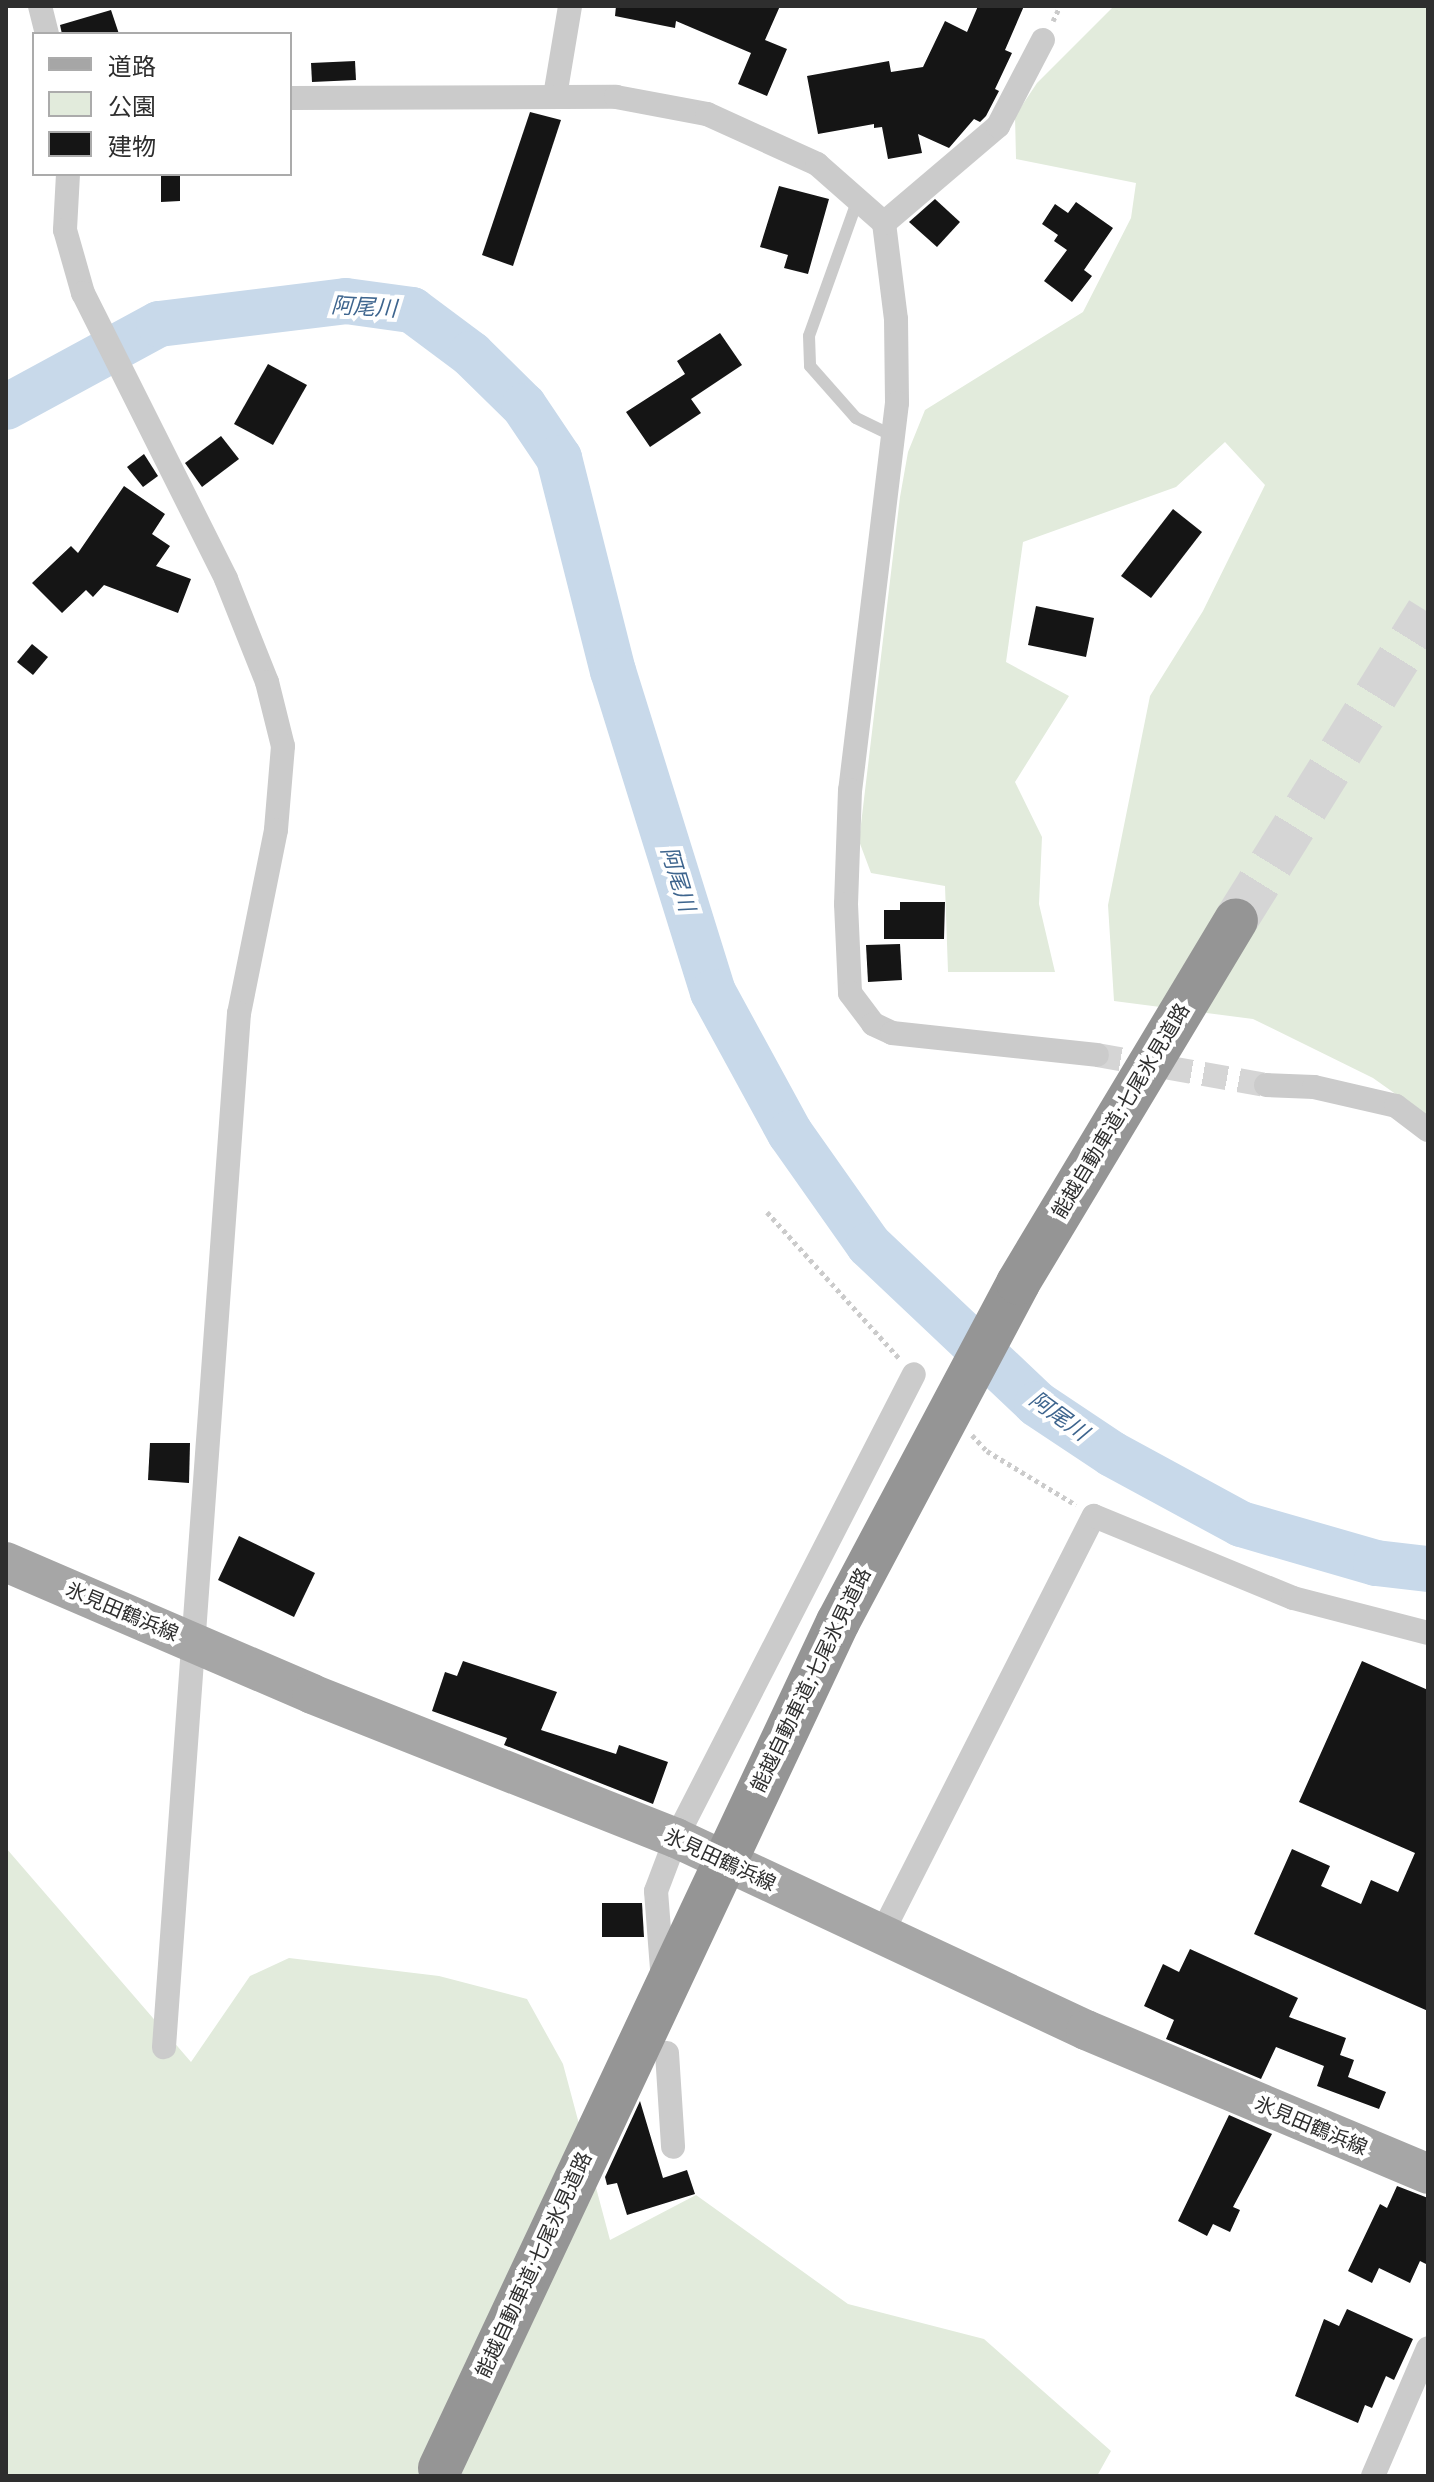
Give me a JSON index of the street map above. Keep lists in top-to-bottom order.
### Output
{
  "streets": {
    "highway": ["能越自動車道;七尾氷見道路"],
    "main road": ["氷見田鶴浜線"]
  },
  "water": ["阿尾川"],
  "legend": ["道路", "公園", "建物"]
}
